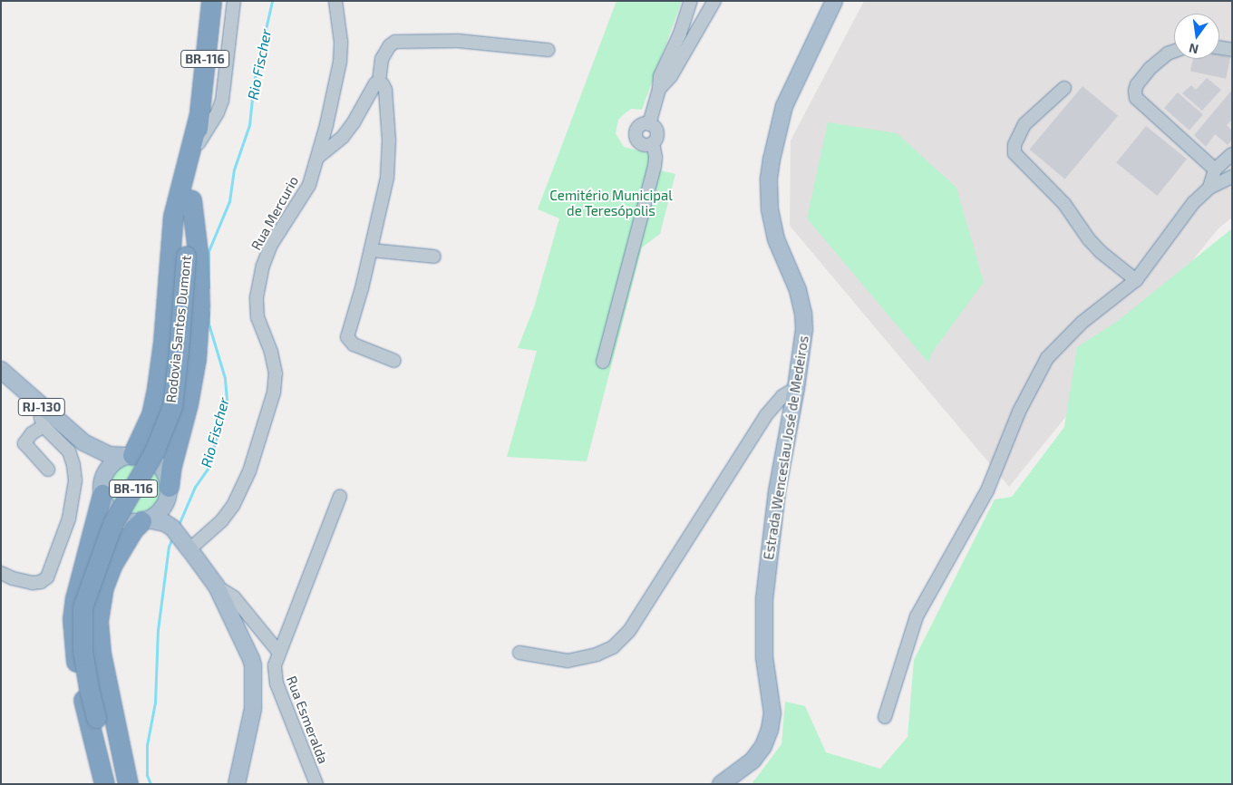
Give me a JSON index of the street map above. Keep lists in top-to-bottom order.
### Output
{
  "streets": {
    "highway": ["BR-116", "Rodovia Santos Dumont"],
    "main road": ["RJ-130", "Estrada Wenceslau José de Medeiros"],
    "street": ["Rua Mercurio", "Rua Esmeralda"]
  },
  "water": ["Rio Fischer"],
  "parks": ["Cemitério Municipal de Teresópolis"],
  "north": "bottom"
}
